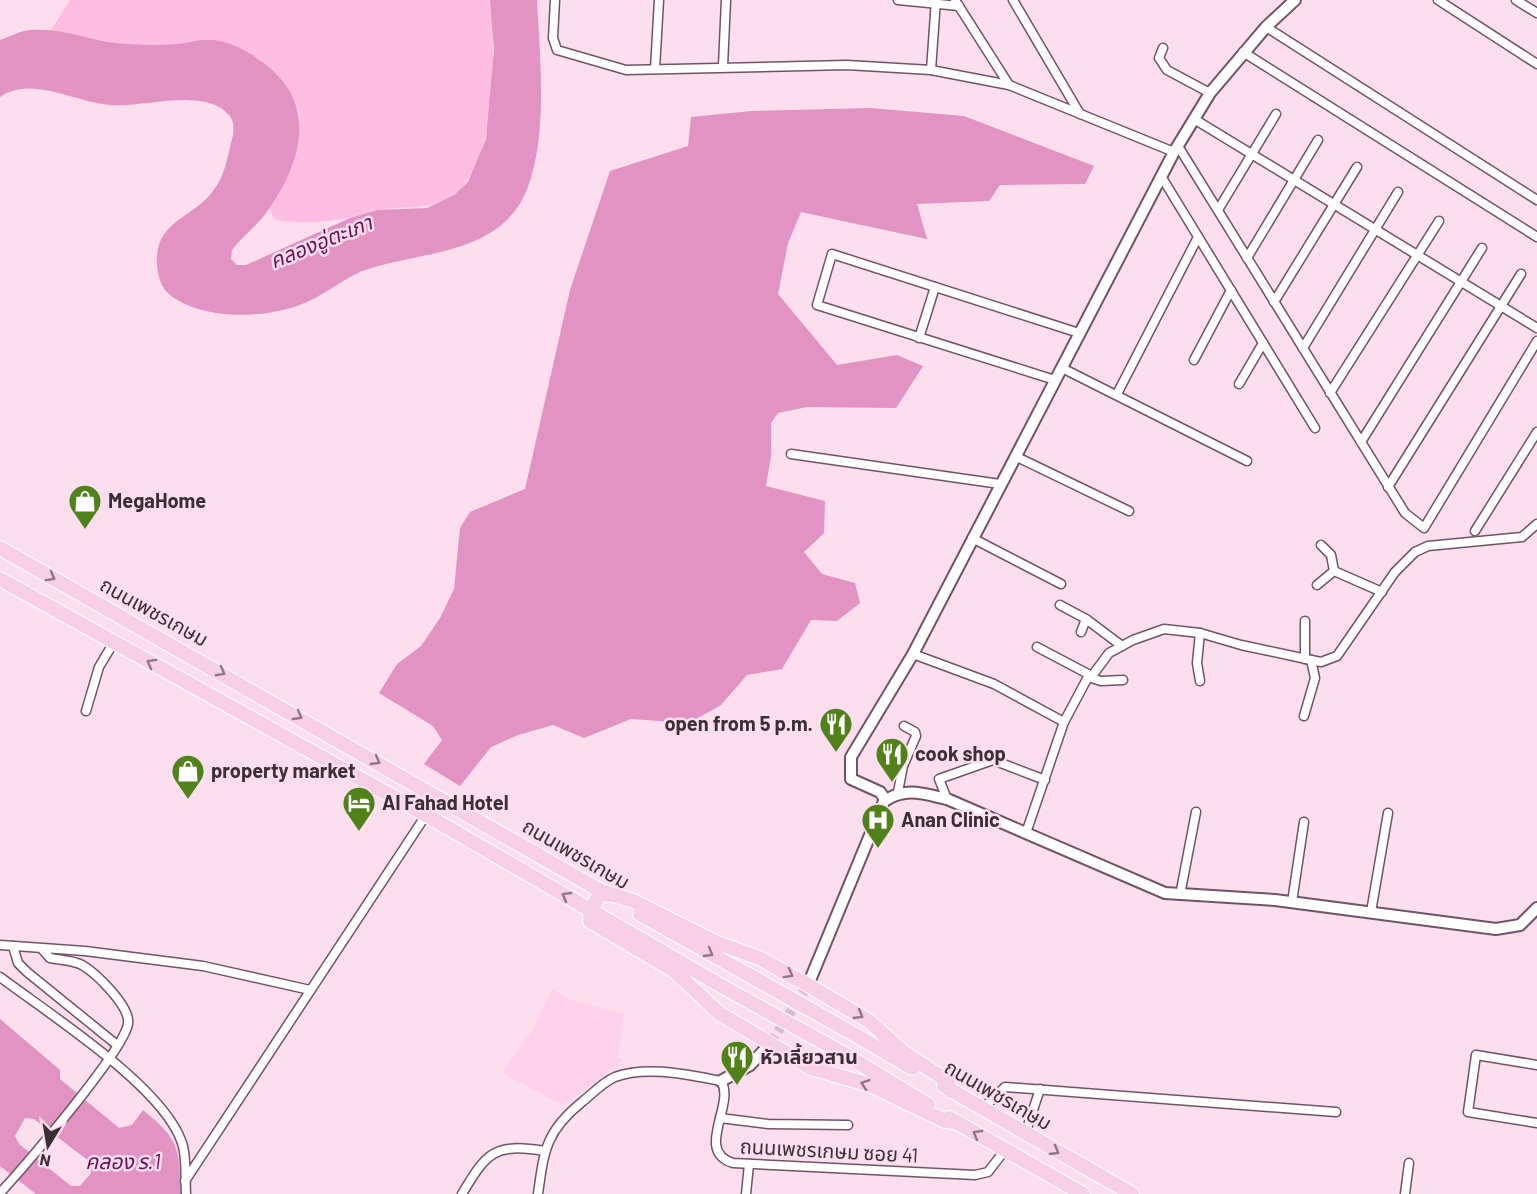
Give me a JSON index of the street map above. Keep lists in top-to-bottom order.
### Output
{
  "streets": {
    "highway": ["ถนนเพชรเกษม"],
    "street": ["ถนนเพชรเกษม ซอย 41"]
  },
  "water": ["คลองอู่ตะเภา", "คลอง ร.1"],
  "places": {
    "shop": ["MegaHome", "property market"],
    "restaurant": ["open from 5 p.m.", "cook shop", "หัวเลี้ยวสาน"],
    "hotel": ["Al Fahad Hotel"],
    "hospital": ["Anan Clinic"]
  },
  "north": "bottom"
}
